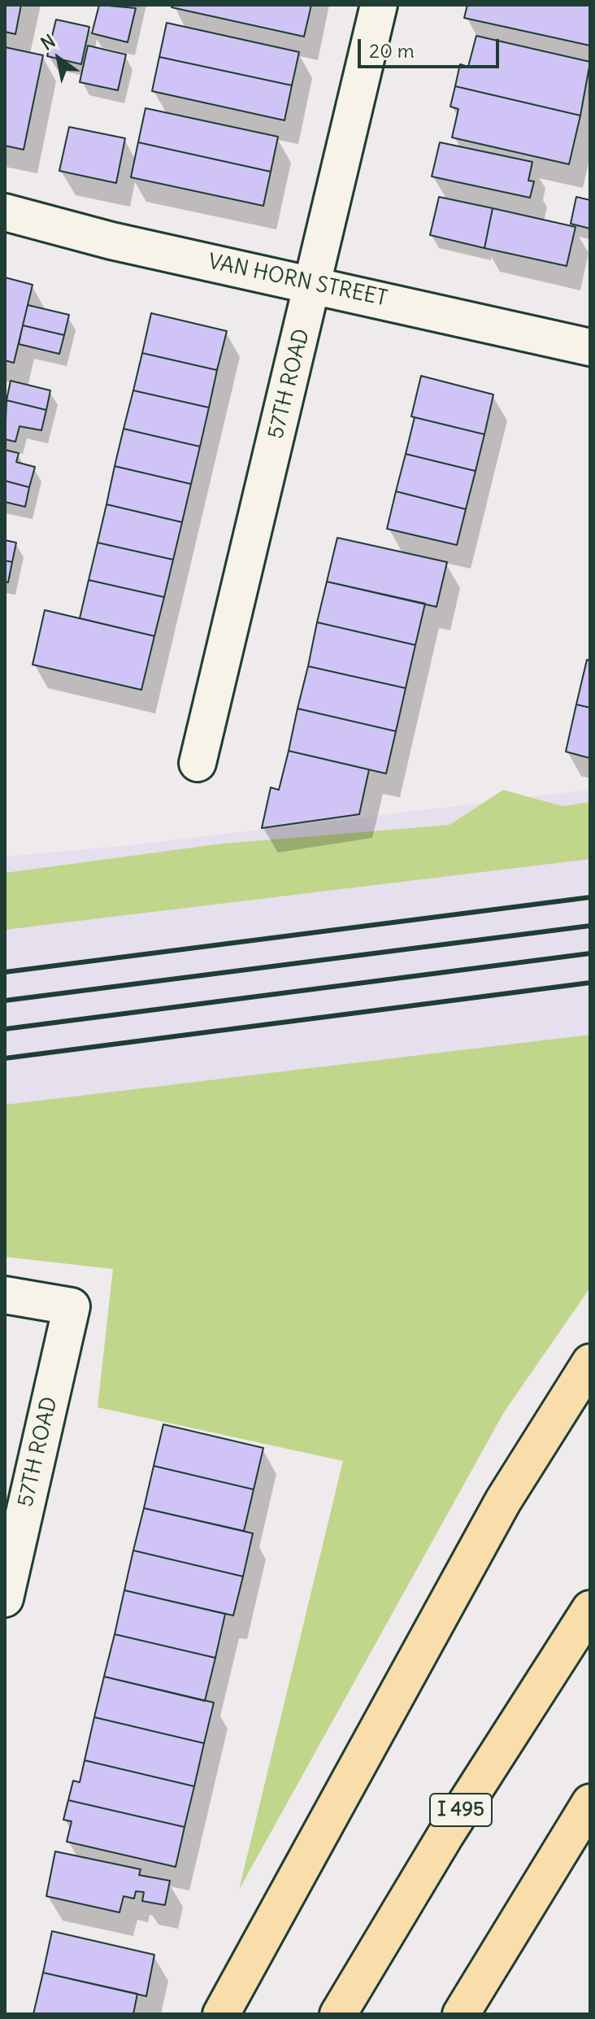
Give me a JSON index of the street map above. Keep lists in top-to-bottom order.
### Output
{
  "streets": {
    "highway": ["I 495"],
    "street": ["VAN HORN STREET", "57TH ROAD"]
  },
  "crossings": [
    ["VAN HORN STREET", "57TH ROAD"]
  ],
  "scale_bar": "20 m",
  "north": "top left"
}
